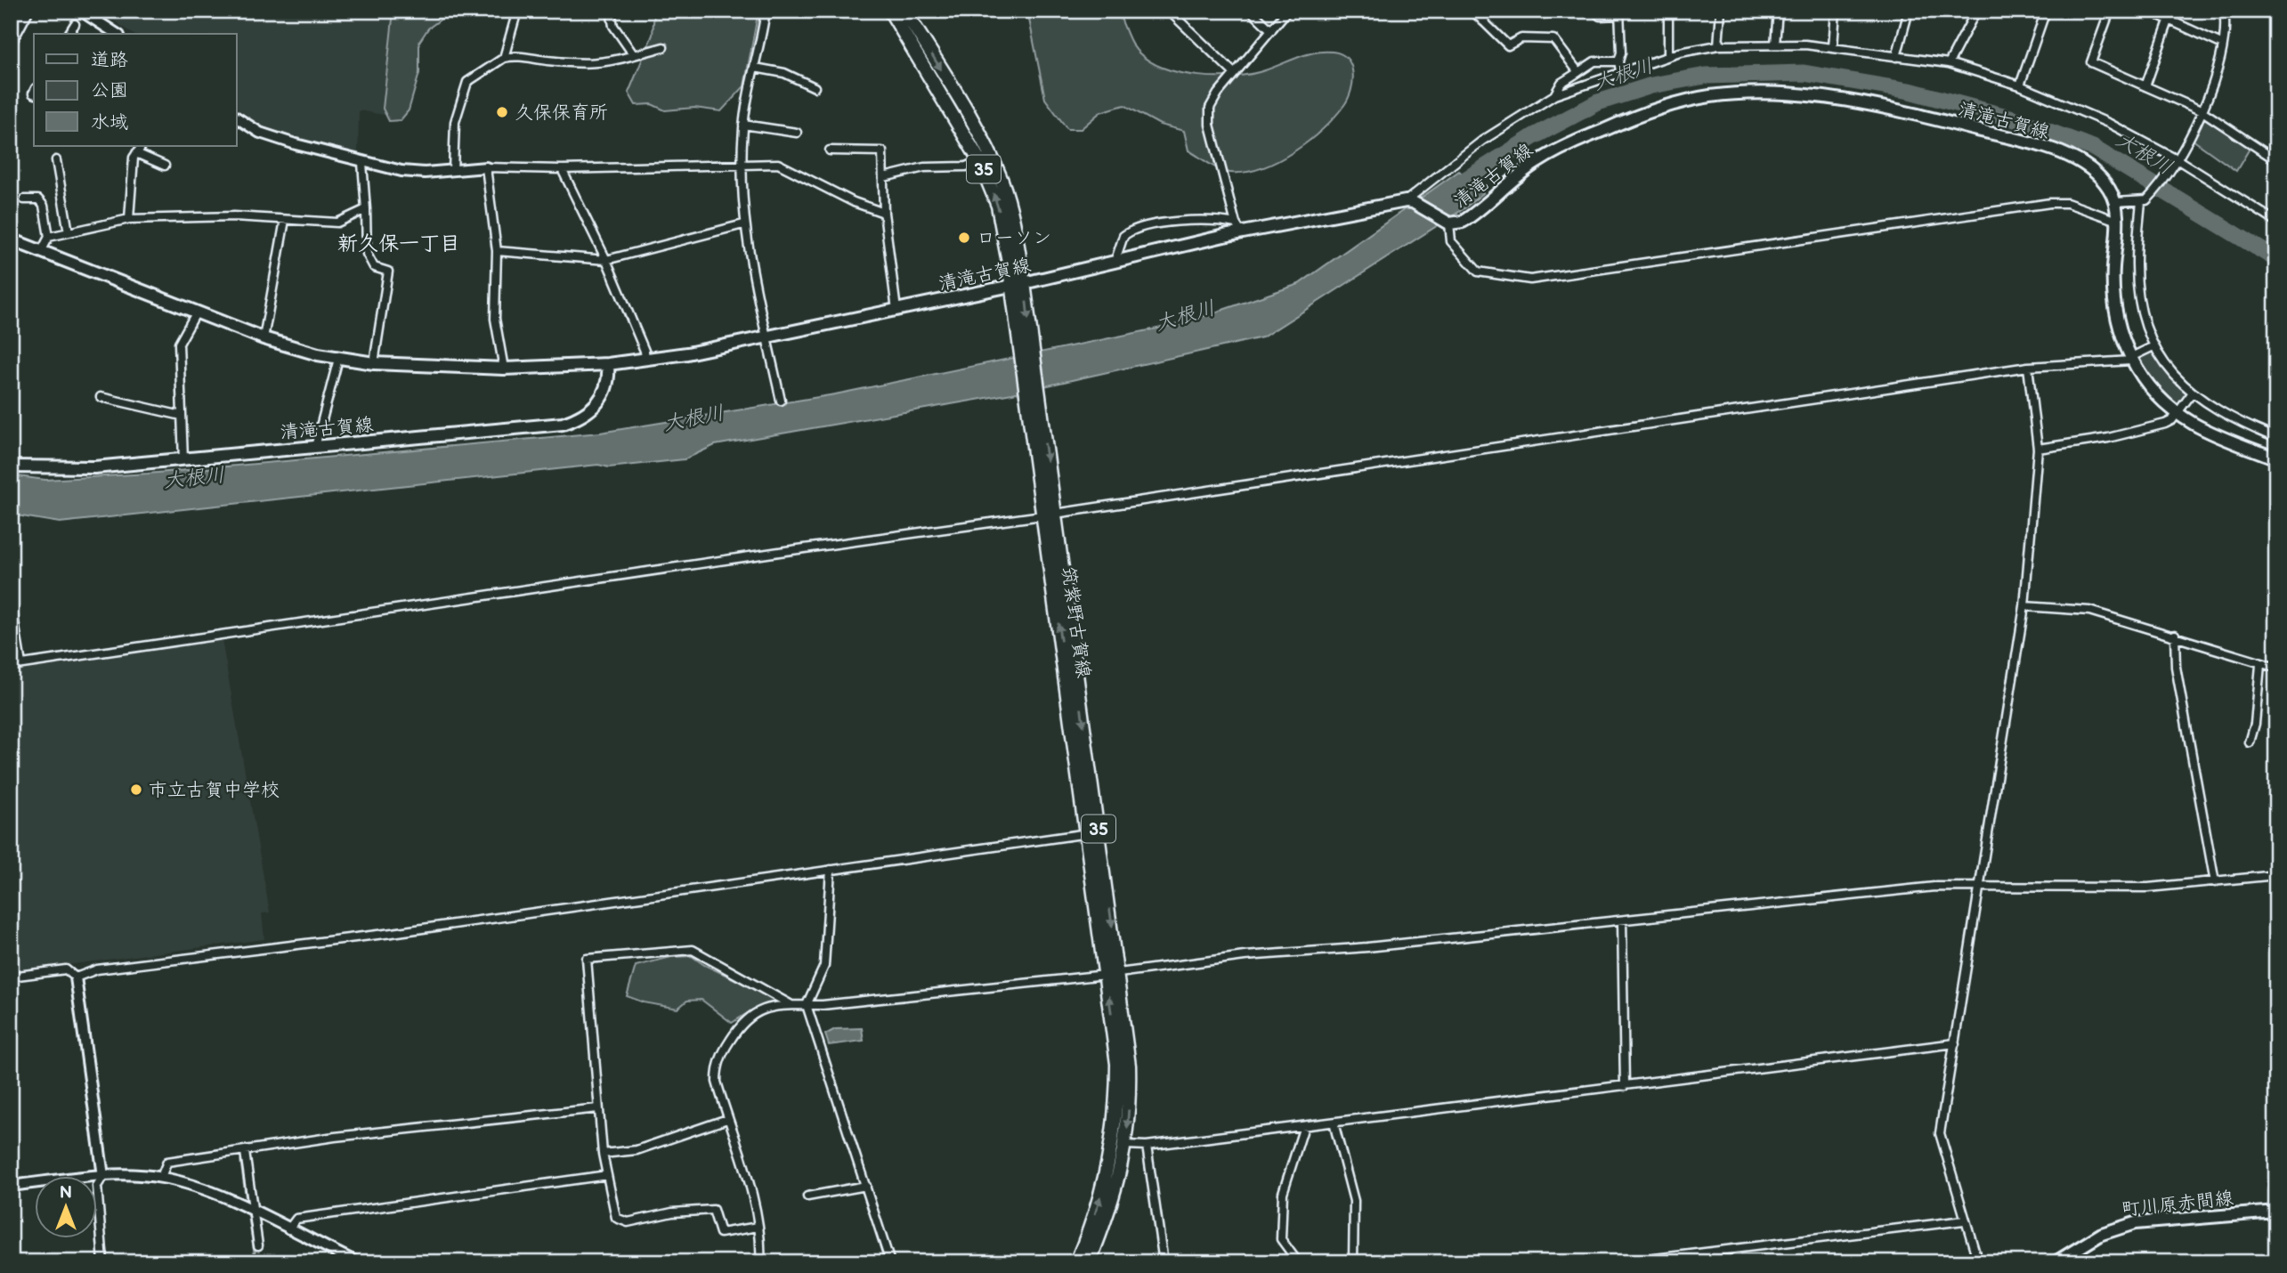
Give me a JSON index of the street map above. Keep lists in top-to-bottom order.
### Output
{
  "streets": {
    "main road": [
      "清滝古賀線",
      "35",
      "筑紫野古賀線",
      "町川原赤間線"
    ]
  },
  "crossings": [
    ["清滝古賀線", "筑紫野古賀線"]
  ],
  "districts": ["新久保一丁目"],
  "water": ["大根川"],
  "places": ["久保保育所", "ローソン", "市立古賀中学校"],
  "legend": ["道路", "公園", "水域"],
  "north": "top"
}
